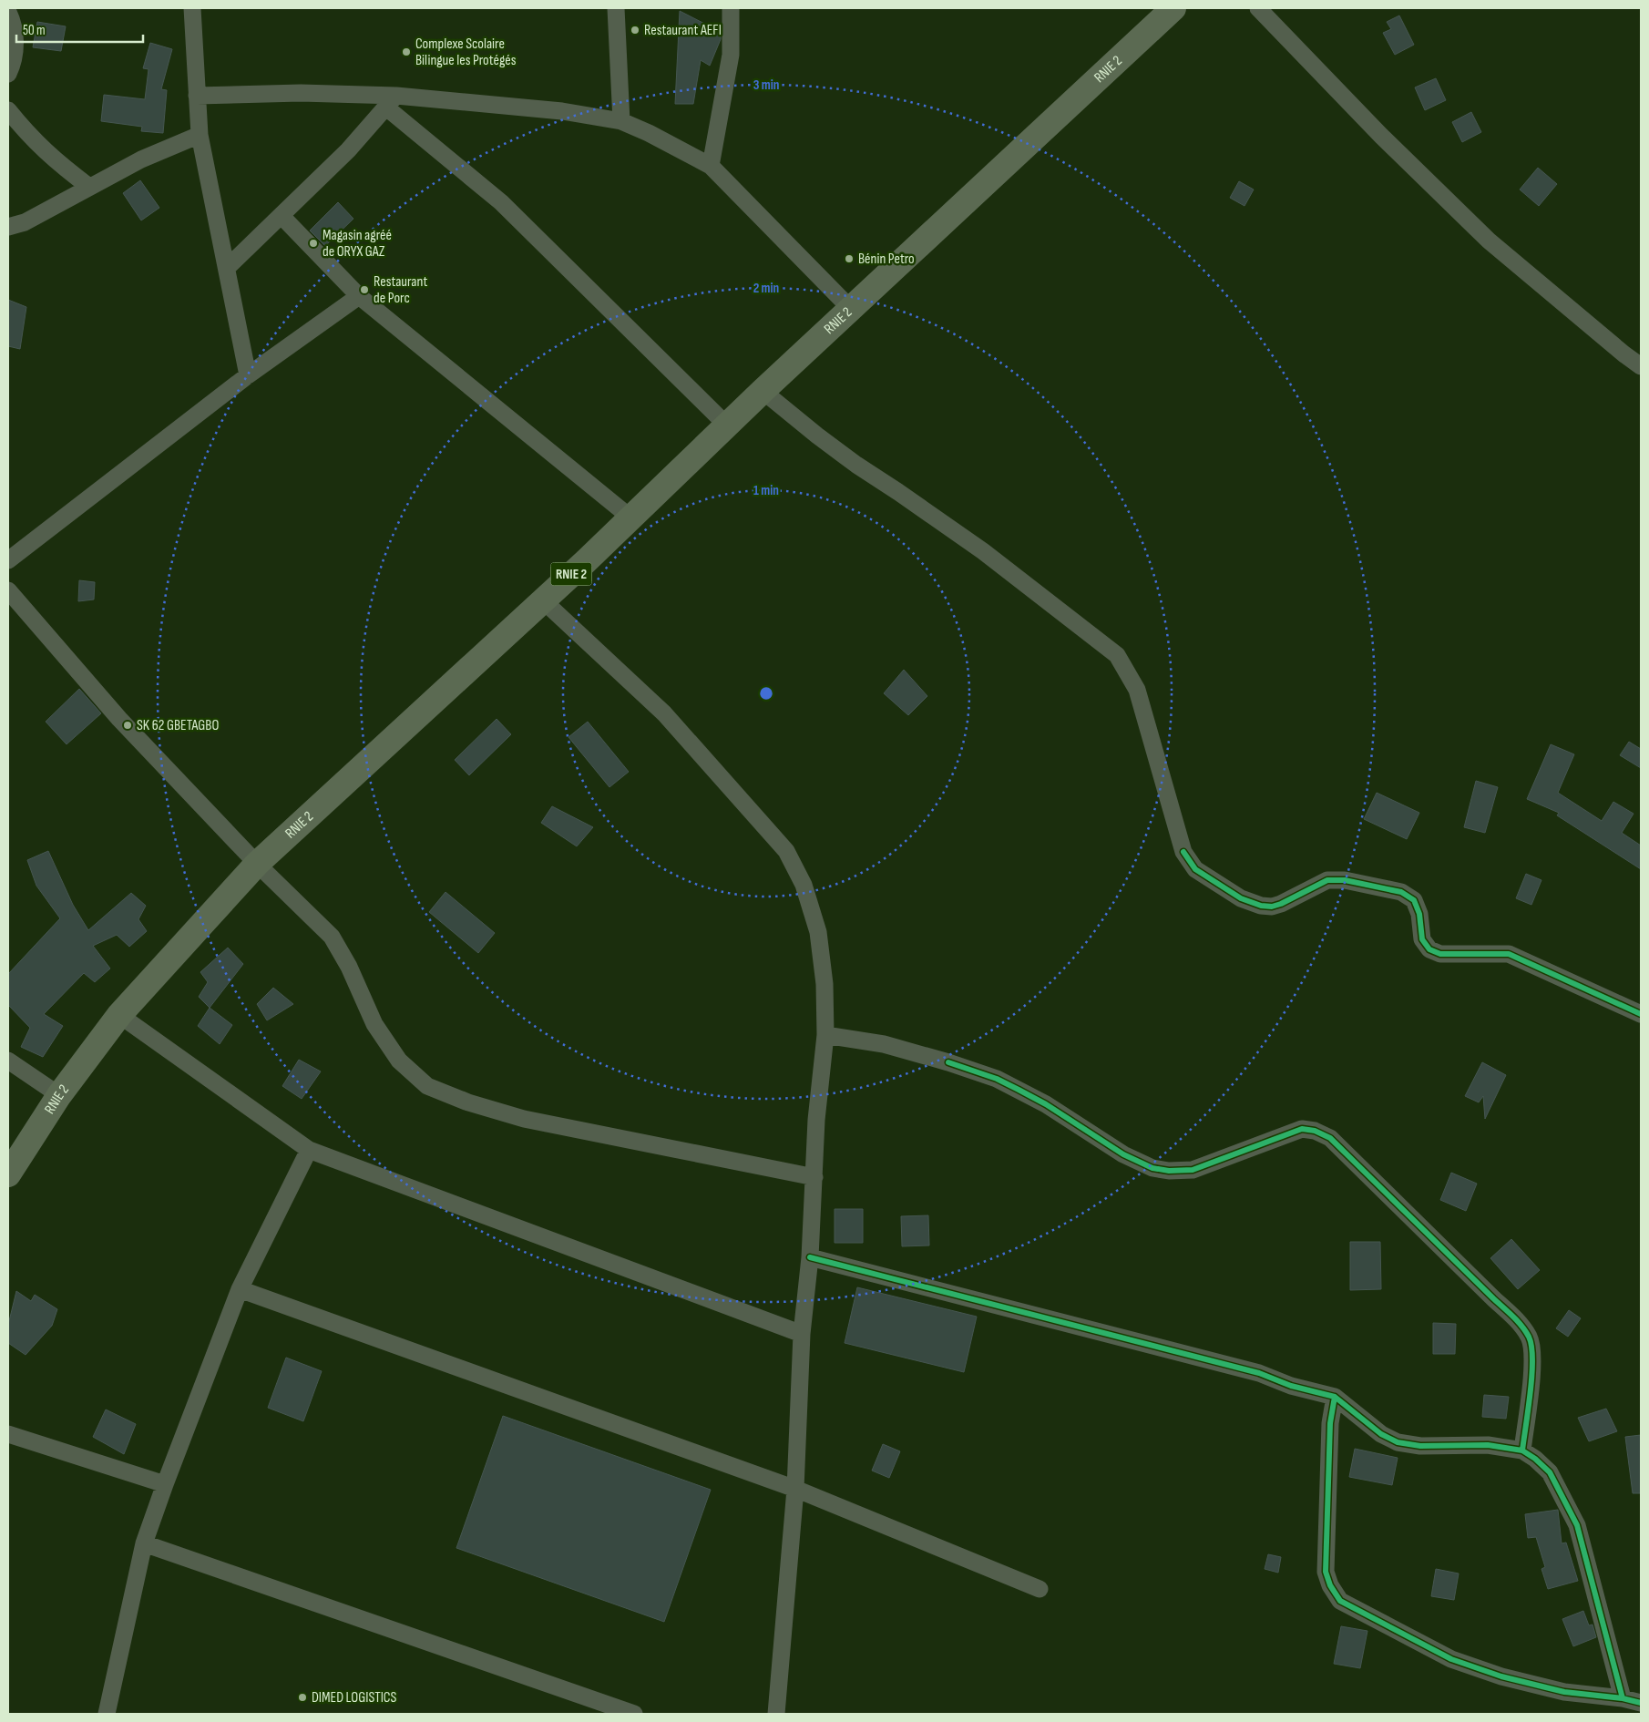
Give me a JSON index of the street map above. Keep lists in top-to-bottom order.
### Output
{
  "streets": {
    "highway": ["RNIE 2"]
  },
  "places": [
    "Restaurant AEFI",
    "Complexe Scolaire Bilingue les Protégés",
    "Magasin agréé de ORYX GAZ",
    "Bénin Petro",
    "Restaurant de Porc",
    "SK 62 GBETAGBO",
    "DIMED LOGISTICS"
  ],
  "scale_bar": "50 m",
  "rings": ["3 min", "2 min", "1 min"]
}
